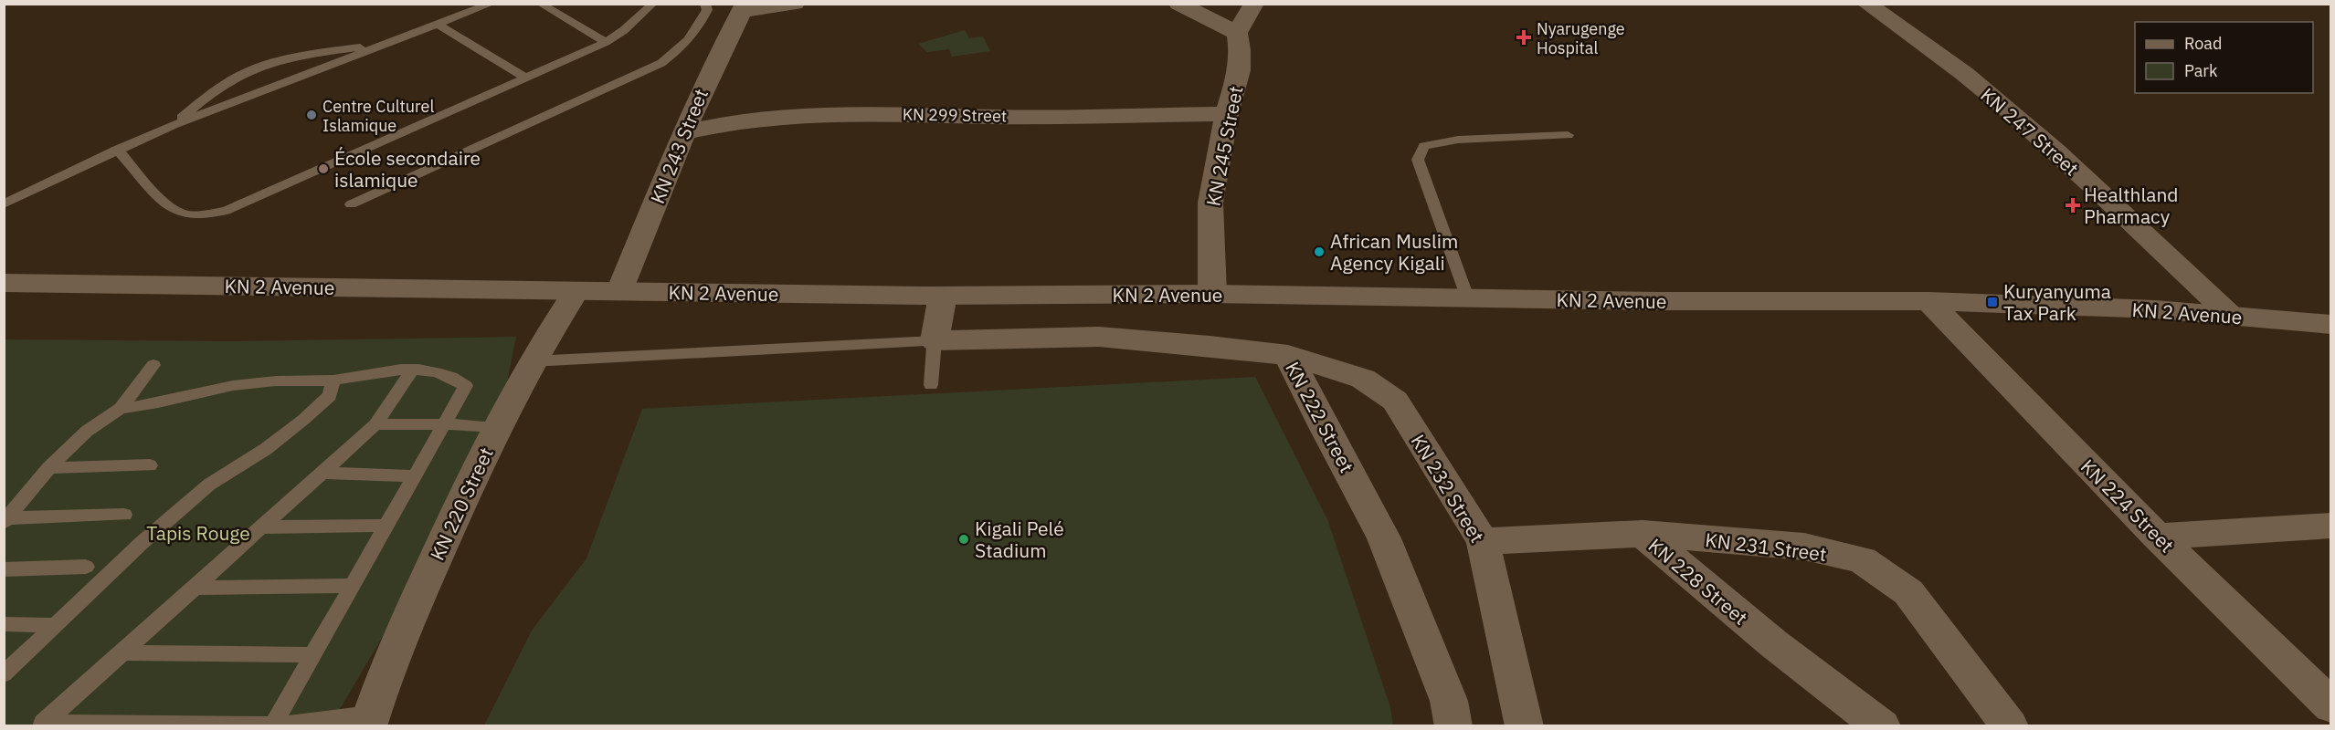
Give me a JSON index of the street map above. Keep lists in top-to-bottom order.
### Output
{
  "streets": {
    "street": [
      "KN 299 Street",
      "KN 247 Street",
      "KN 243 Street",
      "KN 245 Street",
      "KN 2 Avenue",
      "KN 222 Street",
      "KN 232 Street",
      "KN 220 Street",
      "KN 224 Street",
      "KN 231 Street",
      "KN 228 Street"
    ]
  },
  "crossings": [
    ["KN 299 Street", "KN 243 Street"],
    ["KN 299 Street", "KN 245 Street"],
    ["KN 247 Street", "KN 2 Avenue"],
    ["KN 243 Street", "KN 2 Avenue"],
    ["KN 245 Street", "KN 2 Avenue"],
    ["KN 2 Avenue", "KN 220 Street"],
    ["KN 2 Avenue", "KN 224 Street"],
    ["KN 222 Street", "KN 232 Street"],
    ["KN 232 Street", "KN 228 Street"],
    ["KN 231 Street", "KN 228 Street"]
  ],
  "parks": ["Tapis Rouge"],
  "places": {
    "health": ["Nyarugenge Hospital", "Healthland Pharmacy"],
    "other": [
      "Centre Culturel Islamique",
      "École secondaire islamique",
      "African Muslim Agency Kigali",
      "Kigali Pelé Stadium"
    ],
    "transit": ["Kuryanyuma Tax Park"]
  },
  "legend": ["Road", "Park"]
}
